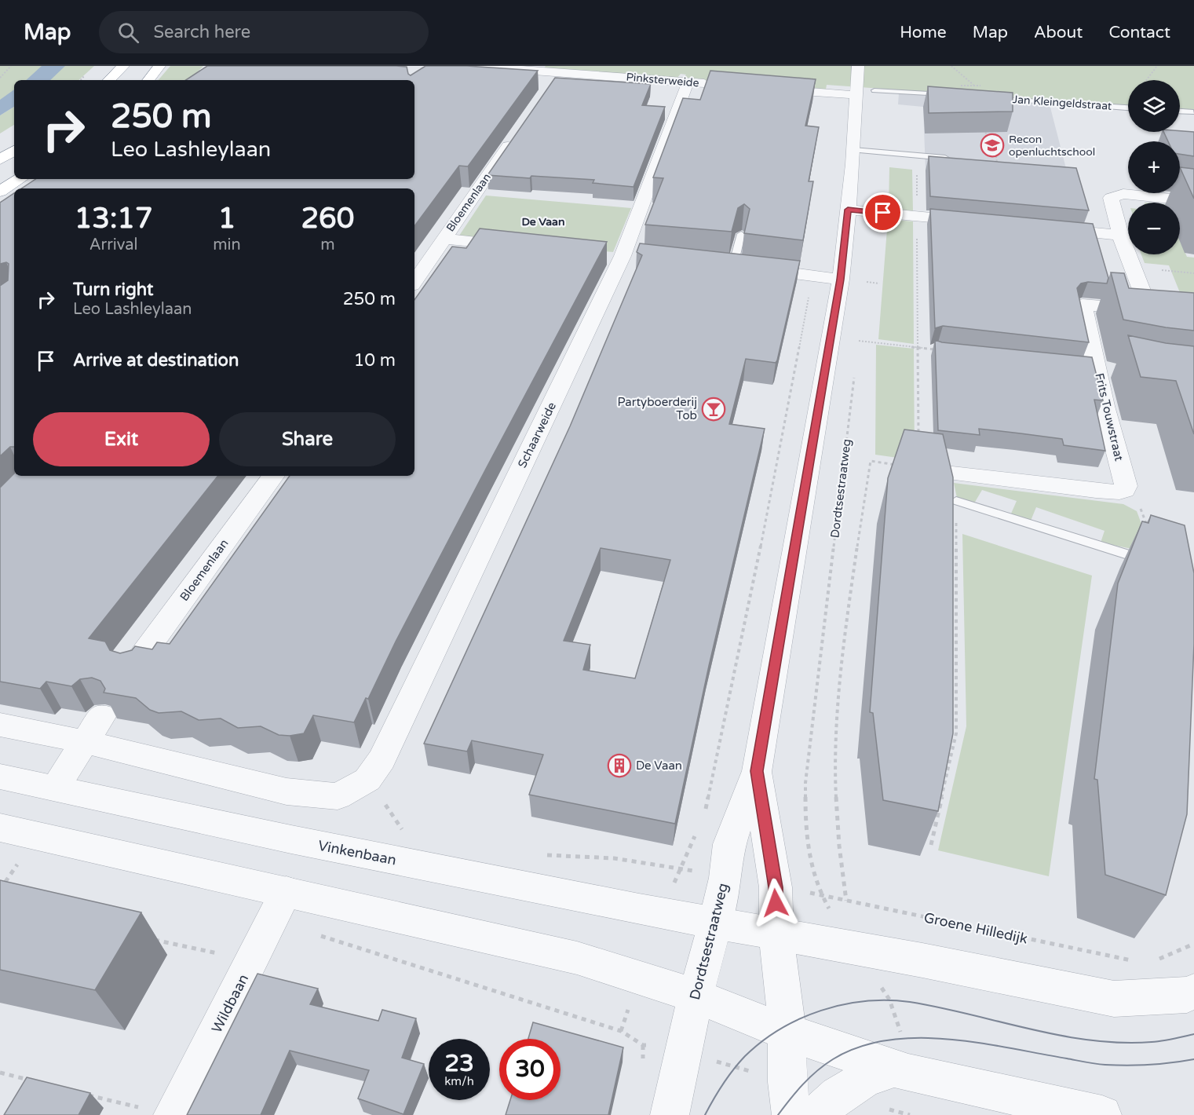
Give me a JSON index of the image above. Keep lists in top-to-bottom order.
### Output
{
  "streets": {
    "street": [
      "Pinksterweide",
      "Bloemenlaan",
      "Frits Touwstraat",
      "Schaarweide",
      "Dordtsestraatweg",
      "Vinkenbaan",
      "Wildbaan"
    ],
    "lane": ["Jan Kleingeldstraat"],
    "path": ["Groene Hilledijk"]
  },
  "crossings": [
    ["Pinksterweide", "Schaarweide"],
    ["Dordtsestraatweg", "Vinkenbaan"],
    ["Dordtsestraatweg", "Groene Hilledijk"]
  ],
  "districts": ["De Vaan"],
  "places": {
    "school or university": ["Recon openluchtschool"],
    "bar": ["Partyboerderij Tob"],
    "building": ["De Vaan"]
  },
  "page": {
    "header": "Map",
    "search": "Search here",
    "nav": [
      "Home",
      "Map",
      "About",
      "Contact"
    ],
    "map_buttons": ["+", "−"],
    "turn": ["250 m", "Leo Lashleylaan"],
    "eta": [
      "13:17",
      "Arrival",
      "1",
      "min",
      "260",
      "m"
    ],
    "list": [
      {
        "name": "Turn right",
        "note": "Leo Lashleylaan",
        "value": "250 m"
      },
      {
        "name": "Arrive at destination",
        "value": "10 m"
      }
    ],
    "buttons": ["Exit", "Share"],
    "speed": "23 km/h",
    "limit": "30"
  }
}
